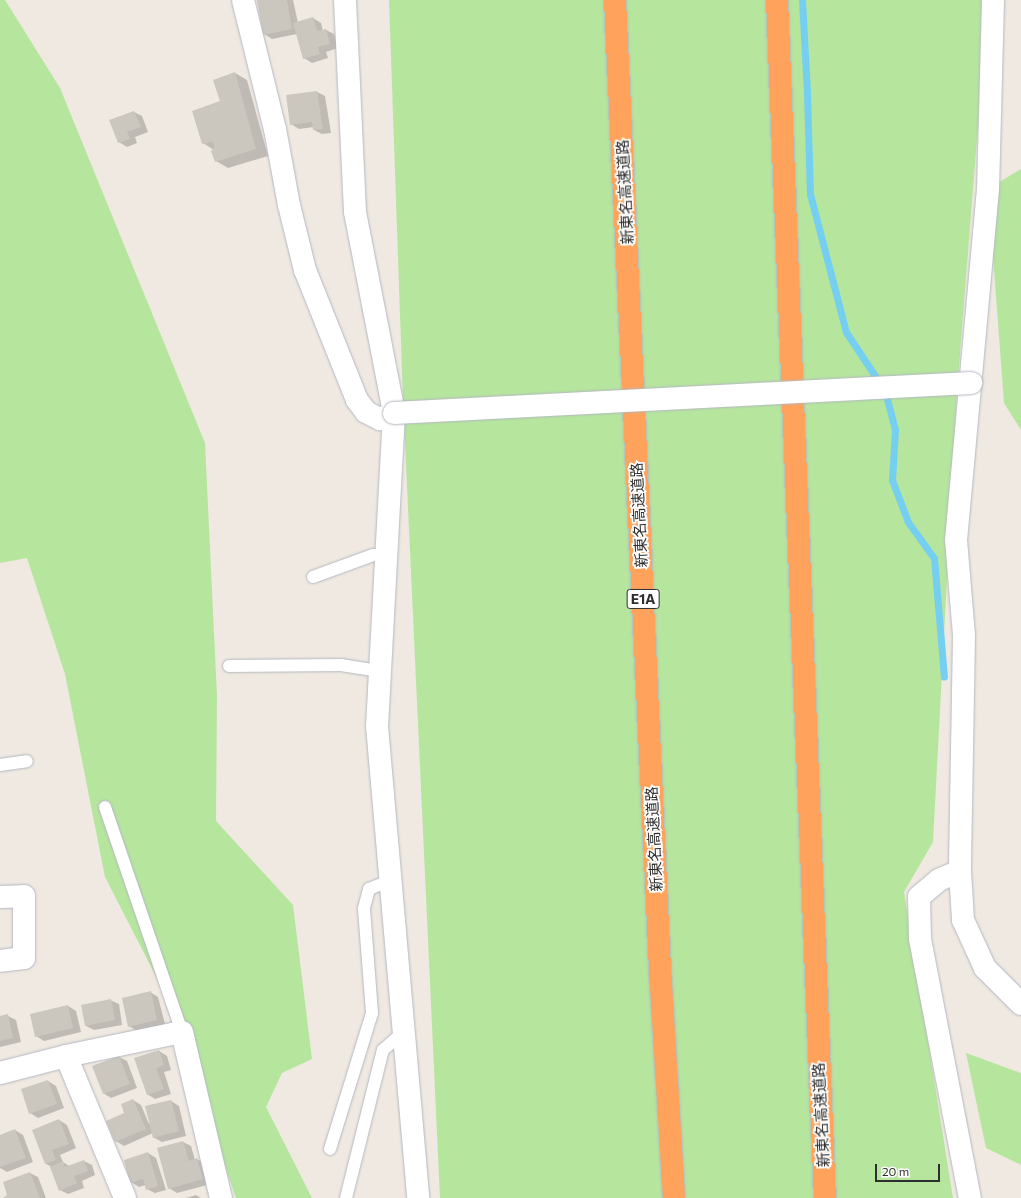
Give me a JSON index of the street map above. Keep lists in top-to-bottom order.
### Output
{
  "streets": {
    "highway": ["新東名高速道路", "E1A"]
  },
  "scale_bar": "20 m"
}
